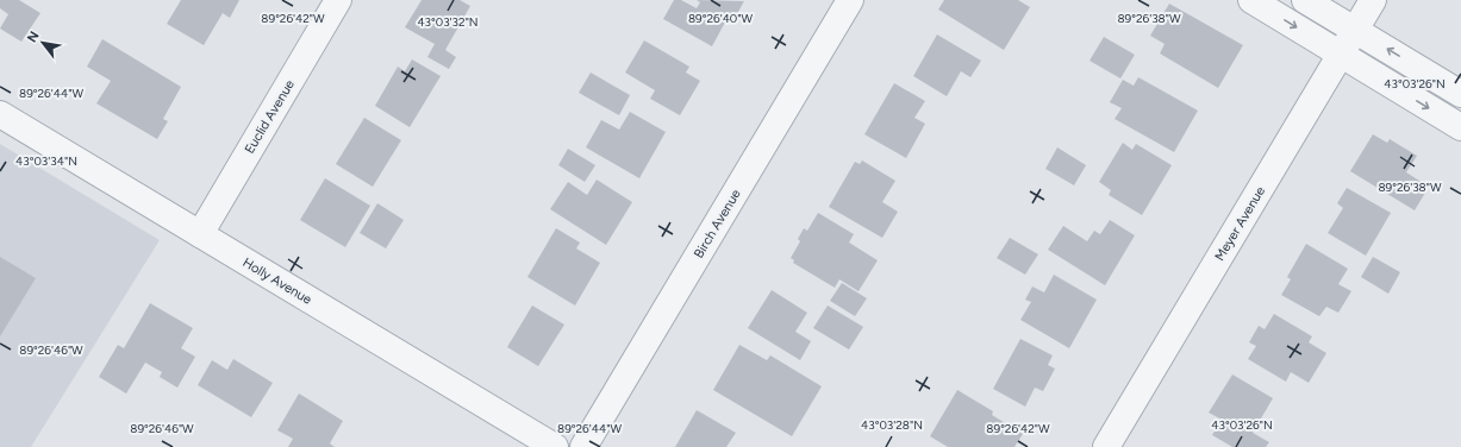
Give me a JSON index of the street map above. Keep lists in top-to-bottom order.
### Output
{
  "streets": {
    "street": [
      "Euclid Avenue",
      "Birch Avenue",
      "Meyer Avenue",
      "Holly Avenue"
    ]
  },
  "crossings": [
    ["Euclid Avenue", "Holly Avenue"]
  ],
  "north": "top left",
  "coordinates": [
    "89°26'38\"W",
    "89°26'42\"W",
    "89°26'40\"W",
    "43°03'32\"N",
    "43°03'26\"N",
    "89°26'44\"W",
    "43°03'34\"N",
    "89°26'46\"W",
    "43°03'28\"N"
  ]
}
